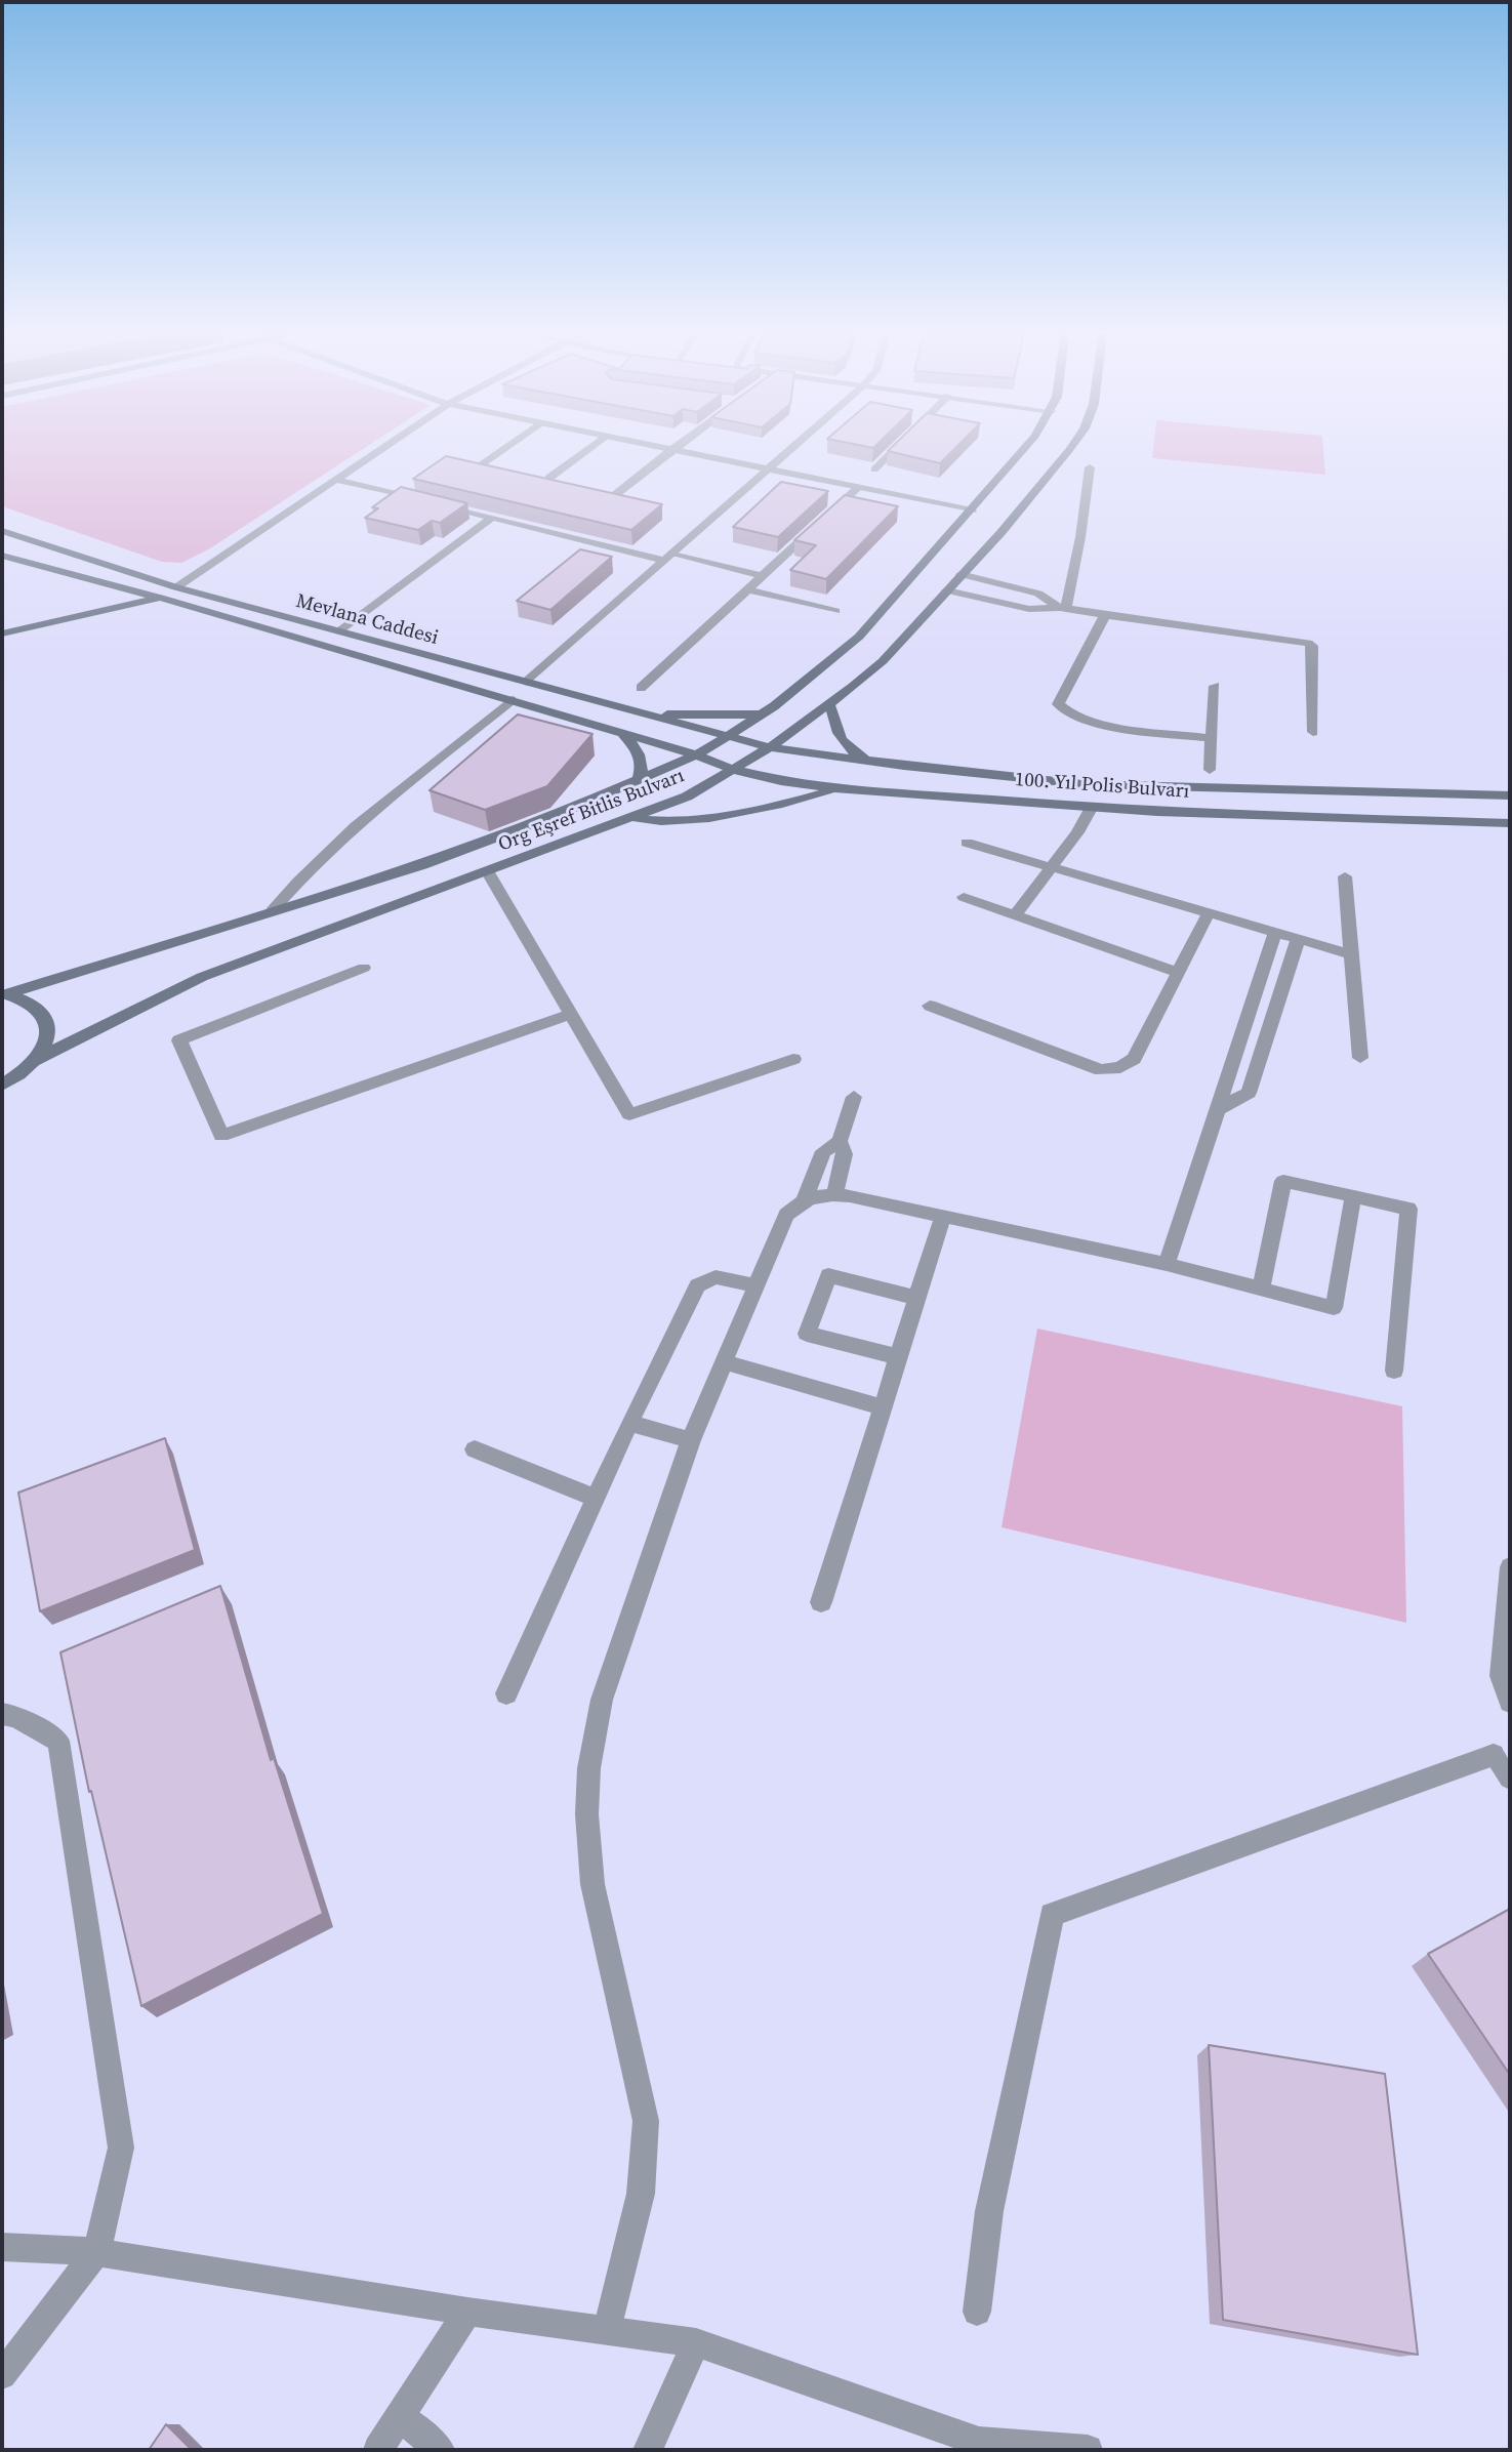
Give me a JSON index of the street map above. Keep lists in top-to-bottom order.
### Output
{
  "streets": {
    "main road": ["Mevlana Caddesi", "100. Yıl Polis Bulvarı", "Org Eşref Bitlis Bulvarı"]
  },
  "crossings": [
    ["Mevlana Caddesi", "100. Yıl Polis Bulvarı"],
    ["Mevlana Caddesi", "Org Eşref Bitlis Bulvarı"],
    ["100. Yıl Polis Bulvarı", "Org Eşref Bitlis Bulvarı"]
  ]
}
